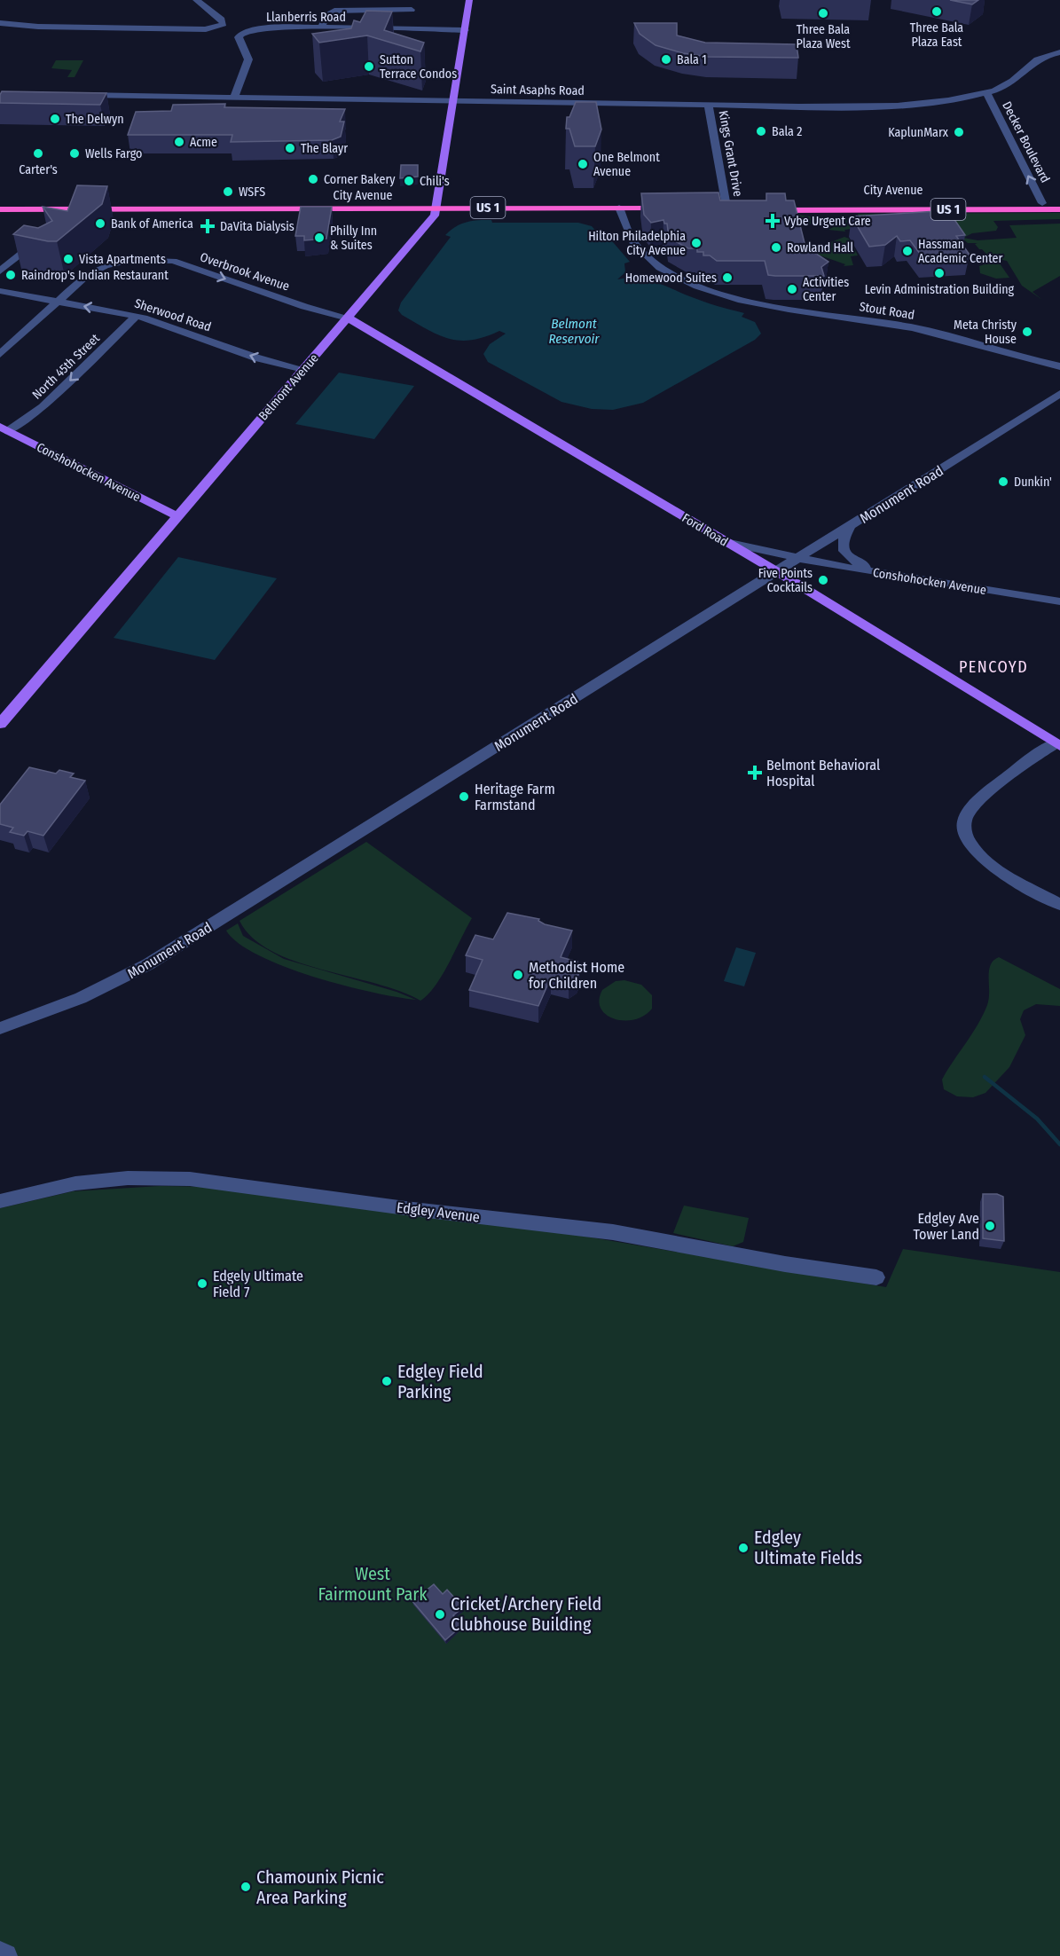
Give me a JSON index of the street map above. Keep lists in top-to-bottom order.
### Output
{
  "streets": {
    "highway": ["City Avenue", "US 1"],
    "main road": ["Belmont Avenue", "Conshohocken Avenue", "Ford Road"],
    "street": [
      "Llanberris Road",
      "Saint Asaphs Road",
      "Decker Boulevard",
      "Kings Grant Drive",
      "Overbrook Avenue",
      "Stout Road",
      "Sherwood Road",
      "North 45th Street",
      "Monument Road",
      "Edgley Avenue"
    ]
  },
  "crossings": [
    ["Llanberris Road", "Saint Asaphs Road"],
    ["Llanberris Road", "Belmont Avenue"],
    ["Saint Asaphs Road", "Decker Boulevard"],
    ["Saint Asaphs Road", "Kings Grant Drive"],
    ["Saint Asaphs Road", "Belmont Avenue"],
    ["Decker Boulevard", "City Avenue"],
    ["City Avenue", "Stout Road"],
    ["City Avenue", "Belmont Avenue"],
    ["Overbrook Avenue", "Sherwood Road"],
    ["Overbrook Avenue", "Belmont Avenue"],
    ["Overbrook Avenue", "Ford Road"],
    ["Sherwood Road", "North 45th Street"],
    ["Sherwood Road", "Belmont Avenue"],
    ["North 45th Street", "Conshohocken Avenue"],
    ["Belmont Avenue", "Conshohocken Avenue"],
    ["Belmont Avenue", "Ford Road"],
    ["Conshohocken Avenue", "Monument Road"],
    ["Conshohocken Avenue", "Ford Road"],
    ["Monument Road", "Ford Road"]
  ],
  "one_way": ["Decker Boulevard", "Overbrook Avenue", "Sherwood Road"],
  "districts": ["PENCOYD"],
  "water": ["Belmont Reservoir"],
  "parks": ["West Fairmount Park"],
  "places": {
    "other": [
      "Three Bala Plaza East",
      "Three Bala Plaza West",
      "Bala 1",
      "Sutton Terrace Condos",
      "The Delwyn",
      "Bala 2",
      "KaplunMarx",
      "Acme",
      "The Blayr",
      "Carter's",
      "Wells Fargo",
      "One Belmont Avenue",
      "Corner Bakery",
      "Chili's",
      "WSFS",
      "Bank of America",
      "Philly Inn & Suites",
      "Hilton Philadelphia City Avenue",
      "Rowland Hall",
      "Hassman Academic Center",
      "Vista Apartments",
      "Levin Administration Building",
      "Raindrop's Indian Restaurant",
      "Homewood Suites",
      "Activities Center",
      "Meta Christy House",
      "Dunkin'",
      "Five Points Cocktails",
      "Heritage Farm Farmstand",
      "Methodist Home for Children",
      "Edgley Ave Tower Land",
      "Edgely Ultimate Field 7",
      "Edgley Field Parking",
      "Edgley Ultimate Fields",
      "Cricket/Archery Field Clubhouse Building",
      "Chamounix Picnic Area Parking"
    ],
    "health": ["Vybe Urgent Care", "DaVita Dialysis", "Belmont Behavioral Hospital"]
  }
}
